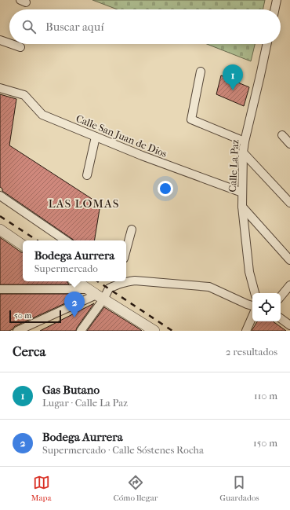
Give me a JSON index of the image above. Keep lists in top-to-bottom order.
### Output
{
  "streets": {
    "street": ["Calle San Juan de Dios", "Calle La Paz"]
  },
  "crossings": [
    ["Calle San Juan de Dios", "Calle La Paz"]
  ],
  "districts": ["LAS LOMAS"],
  "scale_bar": "50 m",
  "page": {
    "search": "Buscar aquí",
    "pins": ["1", "2"],
    "popup": ["Bodega Aurrera", "Supermercado"],
    "scale": "50 m",
    "heading": ["Cerca", "2 resultados"],
    "list": [
      {
        "mark": "1",
        "name": "Gas Butano",
        "note": "Lugar · Calle La Paz",
        "value": "110 m"
      },
      {
        "mark": "2",
        "name": "Bodega Aurrera",
        "note": "Supermercado · Calle Sóstenes Rocha",
        "value": "150 m"
      }
    ],
    "nav": ["Mapa", "Cómo llegar", "Guardados"]
  }
}
